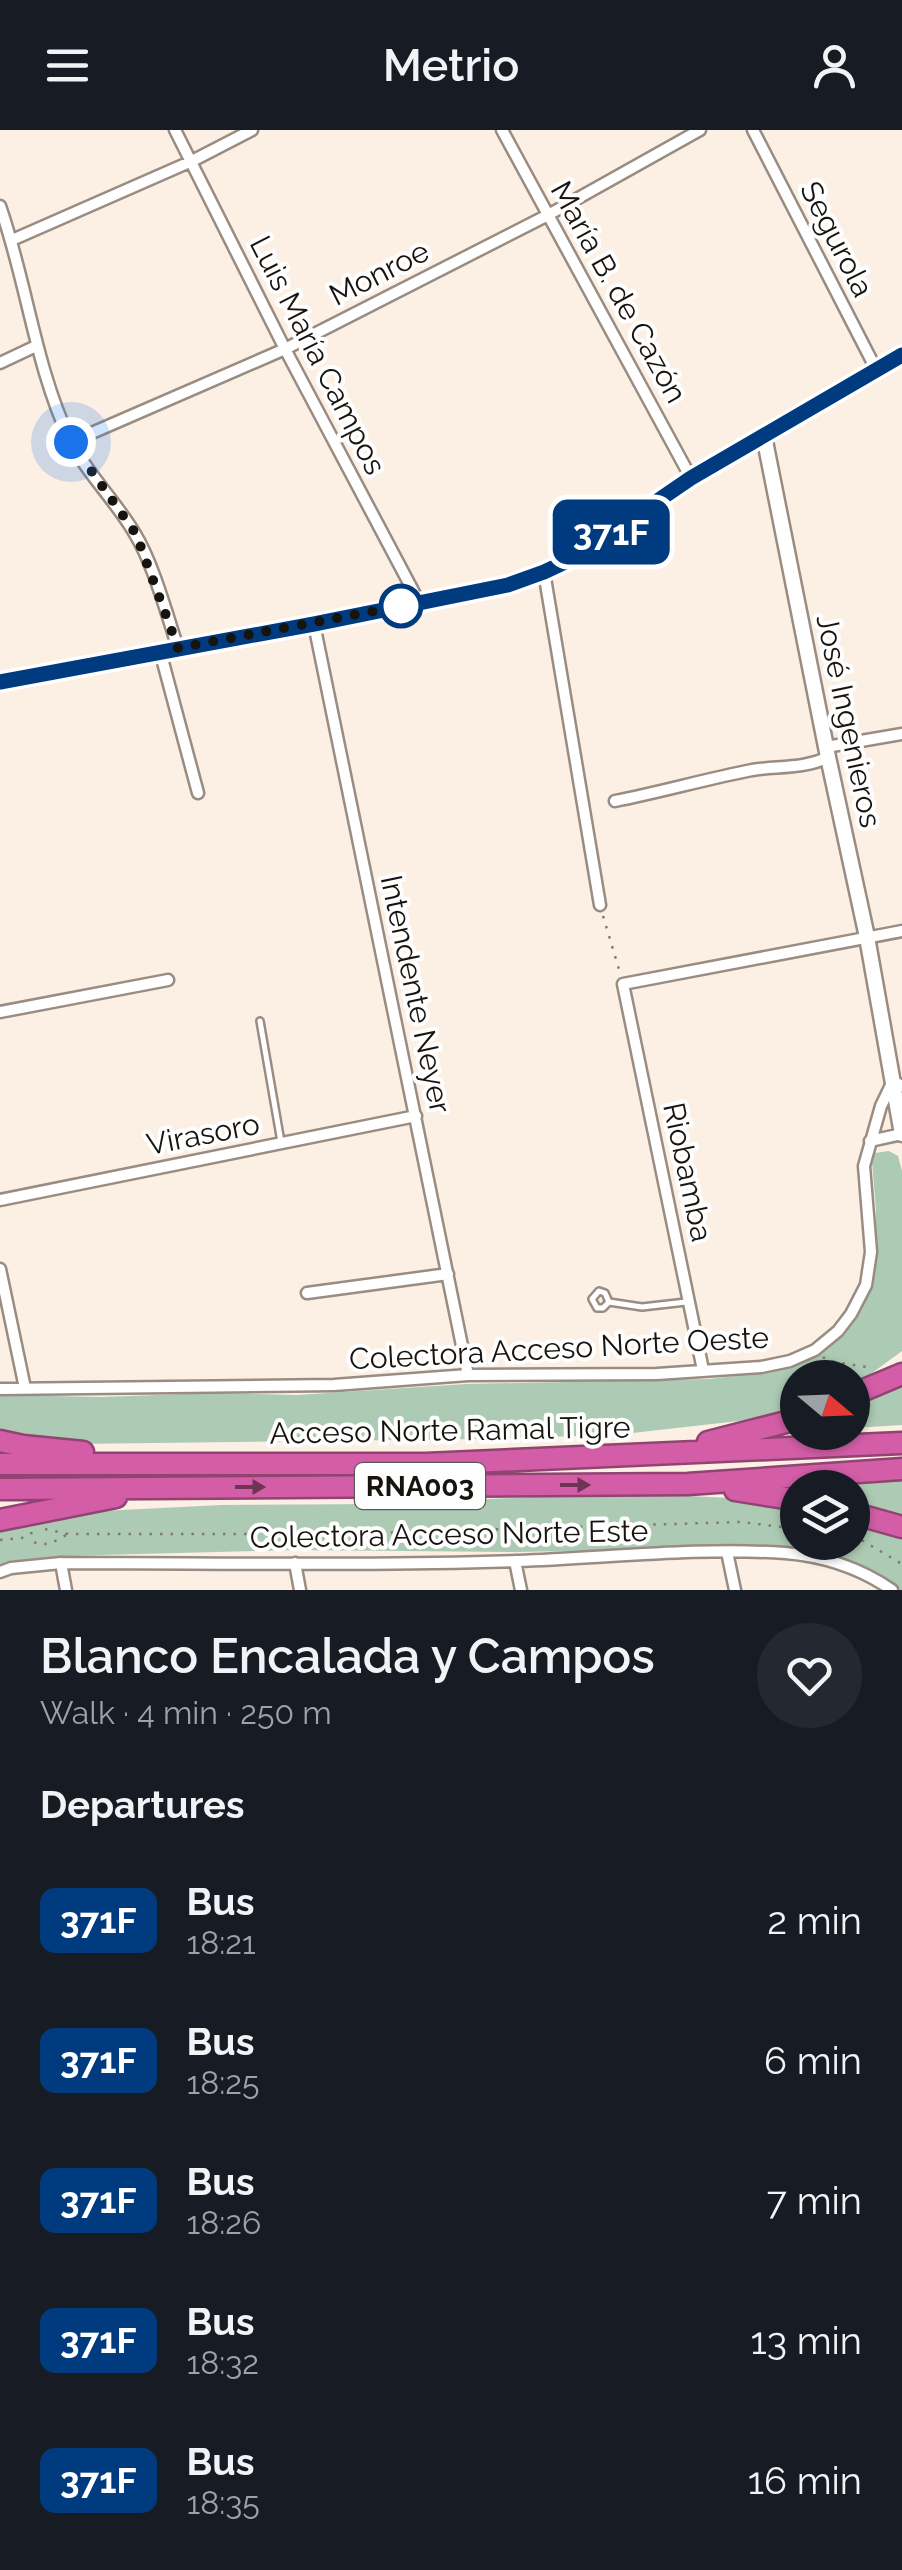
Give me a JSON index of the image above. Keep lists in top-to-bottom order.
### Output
{
  "streets": {
    "highway": ["Acceso Norte Ramal Tigre", "RNA003"],
    "street": [
      "Segurola",
      "Monroe",
      "María B. de Cazón",
      "Luis María Campos",
      "José Ingenieros",
      "Intendente Neyer",
      "Virasoro",
      "Riobamba",
      "Colectora Acceso Norte Oeste",
      "Colectora Acceso Norte Este"
    ]
  },
  "crossings": [
    ["Monroe", "María B. de Cazón"],
    ["Monroe", "Luis María Campos"],
    ["José Ingenieros", "Colectora Acceso Norte Oeste"],
    ["Intendente Neyer", "Virasoro"],
    ["Intendente Neyer", "Colectora Acceso Norte Oeste"],
    ["Riobamba", "Colectora Acceso Norte Oeste"]
  ],
  "lines": ["bus line 371F"],
  "north": "right",
  "page": {
    "header": "Metrio",
    "on_map": "371F",
    "heading": [
      ["Blanco Encalada y Campos", "Walk · 4 min · 250 m"],
      "Departures"
    ],
    "list": [
      {
        "mark": "371F",
        "name": "Bus",
        "note": "18:21",
        "value": "2 min"
      },
      {
        "mark": "371F",
        "name": "Bus",
        "note": "18:25",
        "value": "6 min"
      },
      {
        "mark": "371F",
        "name": "Bus",
        "note": "18:26",
        "value": "7 min"
      },
      {
        "mark": "371F",
        "name": "Bus",
        "note": "18:32",
        "value": "13 min"
      },
      {
        "mark": "371F",
        "name": "Bus",
        "note": "18:35",
        "value": "16 min"
      }
    ]
  }
}
